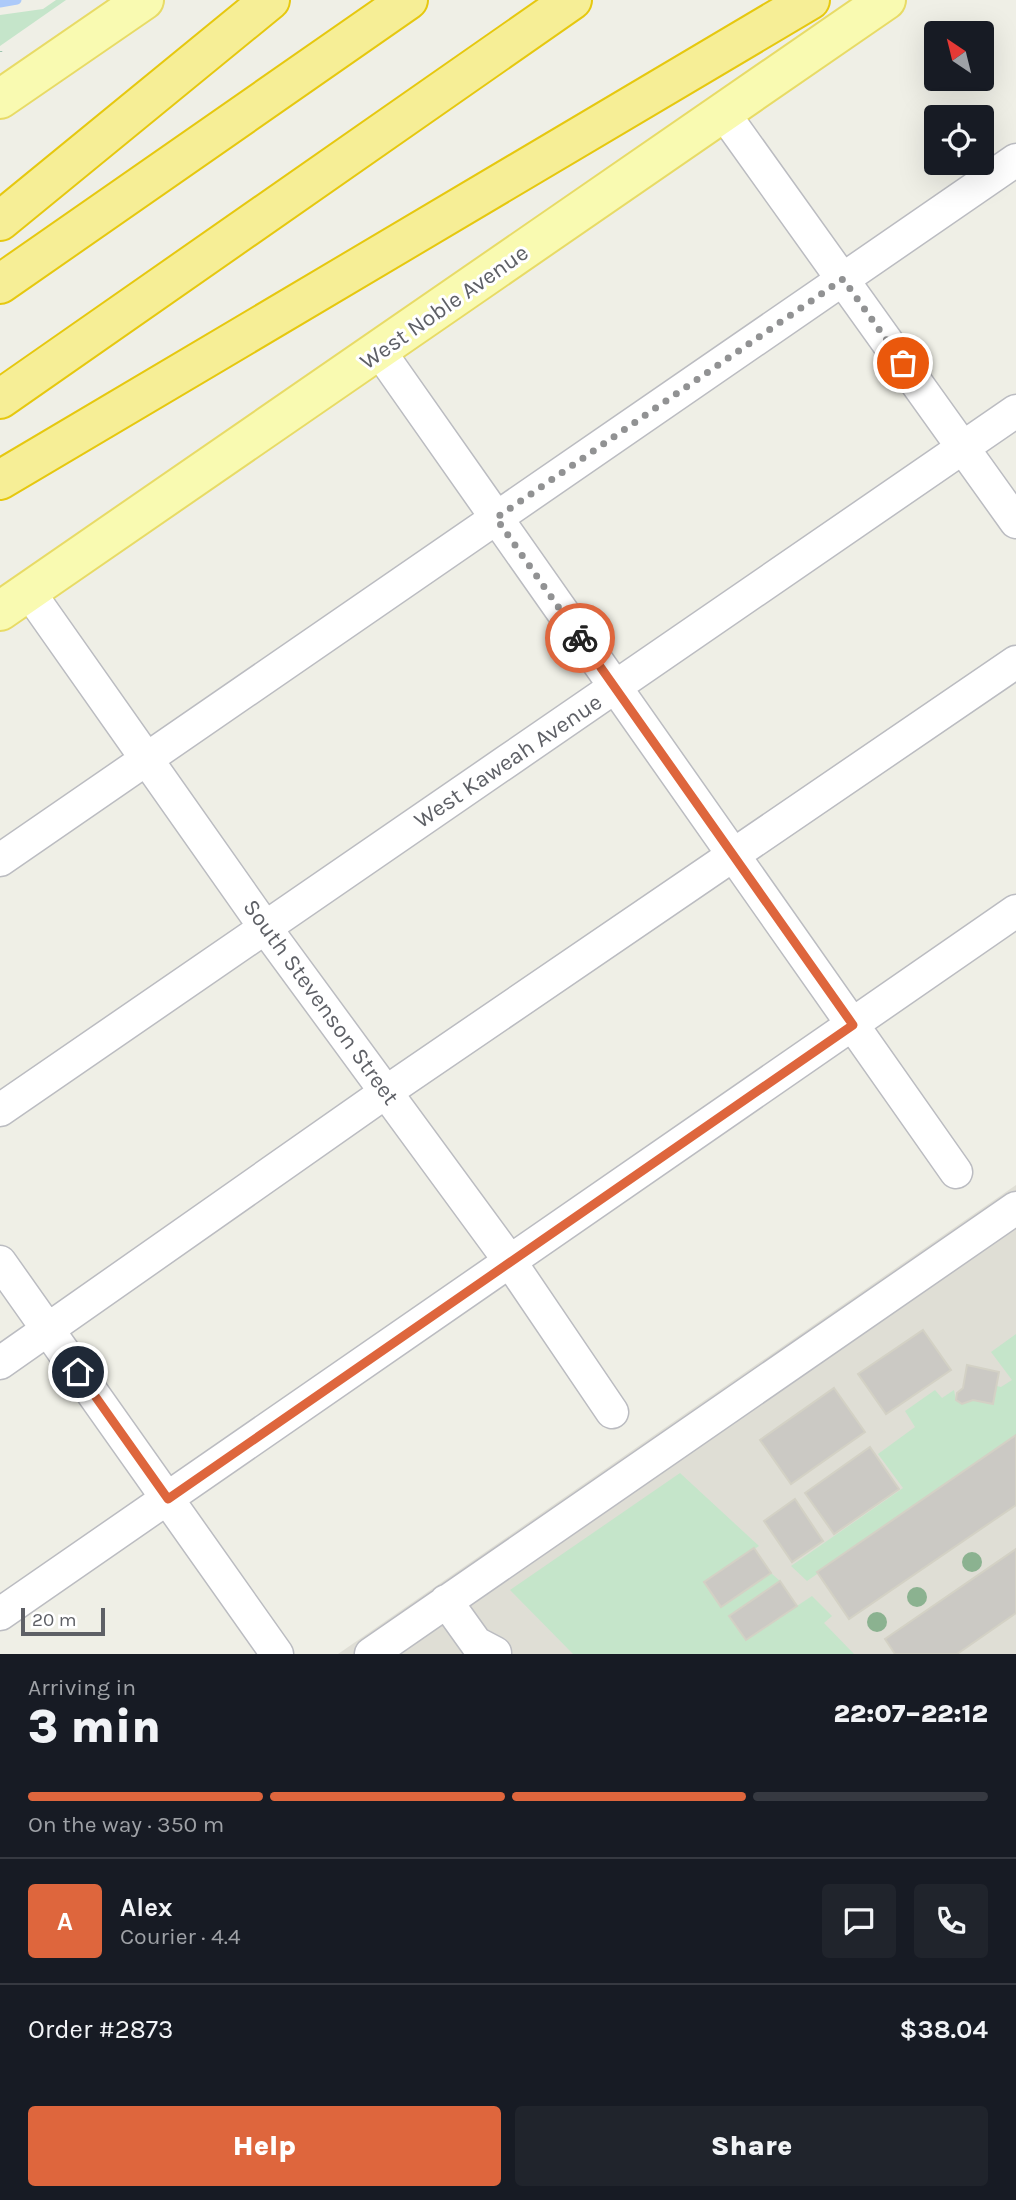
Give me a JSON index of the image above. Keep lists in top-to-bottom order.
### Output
{
  "streets": {
    "main road": ["West Noble Avenue"],
    "street": ["West Kaweah Avenue", "South Stevenson Street"]
  },
  "crossings": [
    ["West Noble Avenue", "South Stevenson Street"],
    ["West Kaweah Avenue", "South Stevenson Street"]
  ],
  "scale_bar": "20 m",
  "north": "top left",
  "page": {
    "scale": "20 m",
    "heading": ["3 min", "Arriving in", "22:07–22:12"],
    "panel": [
      "Alex",
      "Courier · 4.4",
      "Order #2873",
      "$38.04"
    ],
    "bar": "On the way · 350 m",
    "round": "A",
    "buttons": ["Help", "Share"]
  }
}
